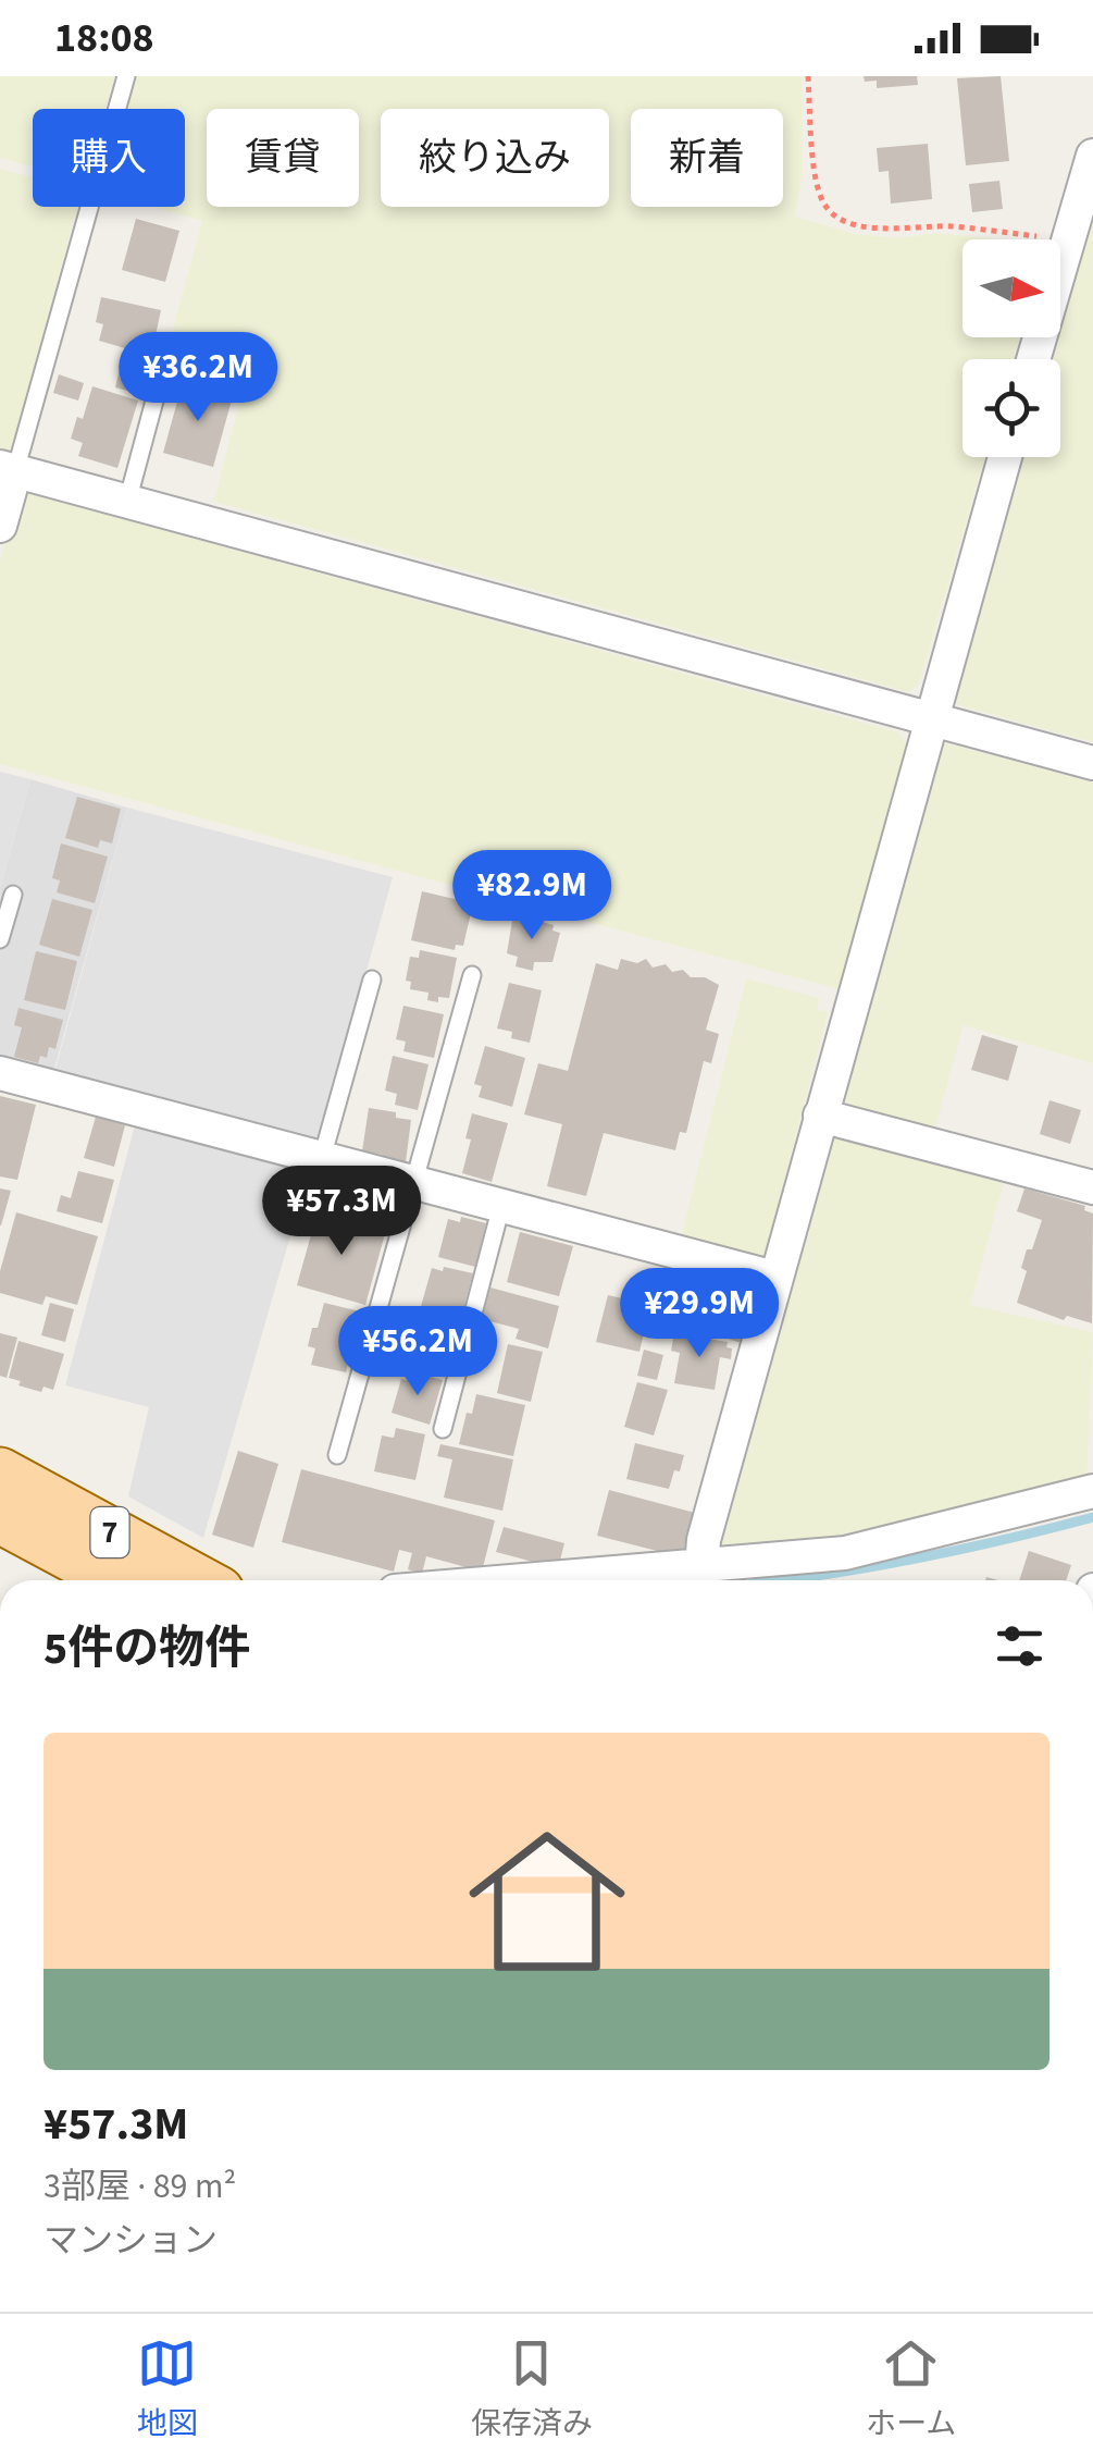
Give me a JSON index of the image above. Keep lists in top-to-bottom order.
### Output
{
  "streets": {
    "main road": ["7"]
  },
  "north": "right",
  "page": {
    "status": "18:08",
    "chip": [
      "購入",
      "賃貸",
      "絞り込み",
      "新着"
    ],
    "price": [
      "¥36.2M",
      "¥82.9M",
      "¥57.3M",
      "¥29.9M",
      "¥56.2M"
    ],
    "heading": "5件の物件",
    "list": [
      {
        "name": "¥57.3M",
        "note": "3部屋 · 89 m² · マンション"
      }
    ],
    "tabs": ["地図", "保存済み", "ホーム"]
  }
}
